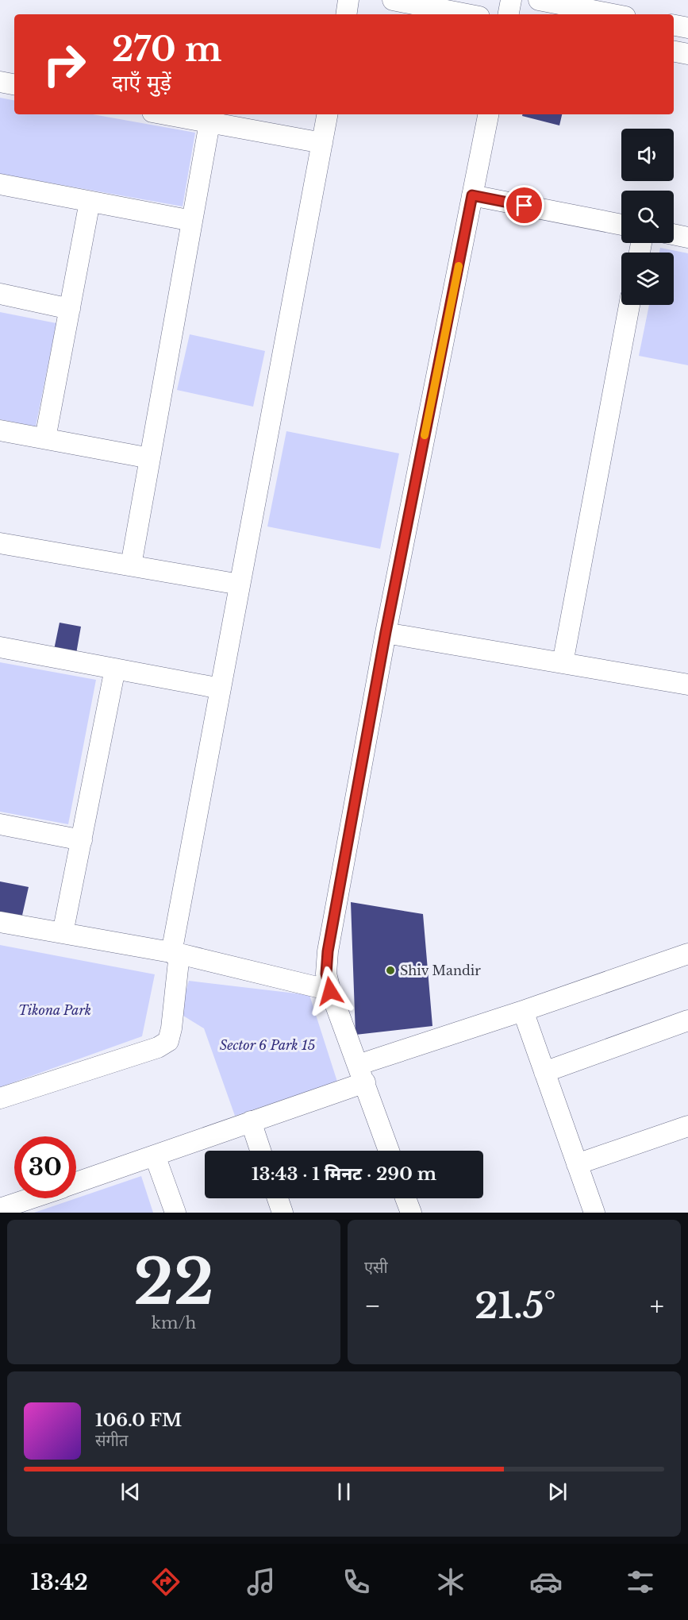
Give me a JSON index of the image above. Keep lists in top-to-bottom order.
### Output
{
  "parks": ["Tikona Park", "Sector 6 Park 15"],
  "places": ["Shiv Mandir"],
  "page": {
    "turn": ["270 m", "दाएँ मुड़ें"],
    "limit": "30",
    "trip": "13:43 · 1 मिनट · 290 m",
    "tile": [
      ["22", "km/h"],
      "एसी"
    ],
    "heat": ["−", "21.5°", "+"],
    "song": ["106.0 FM", "संगीत"],
    "tabs": "13:42"
  }
}
